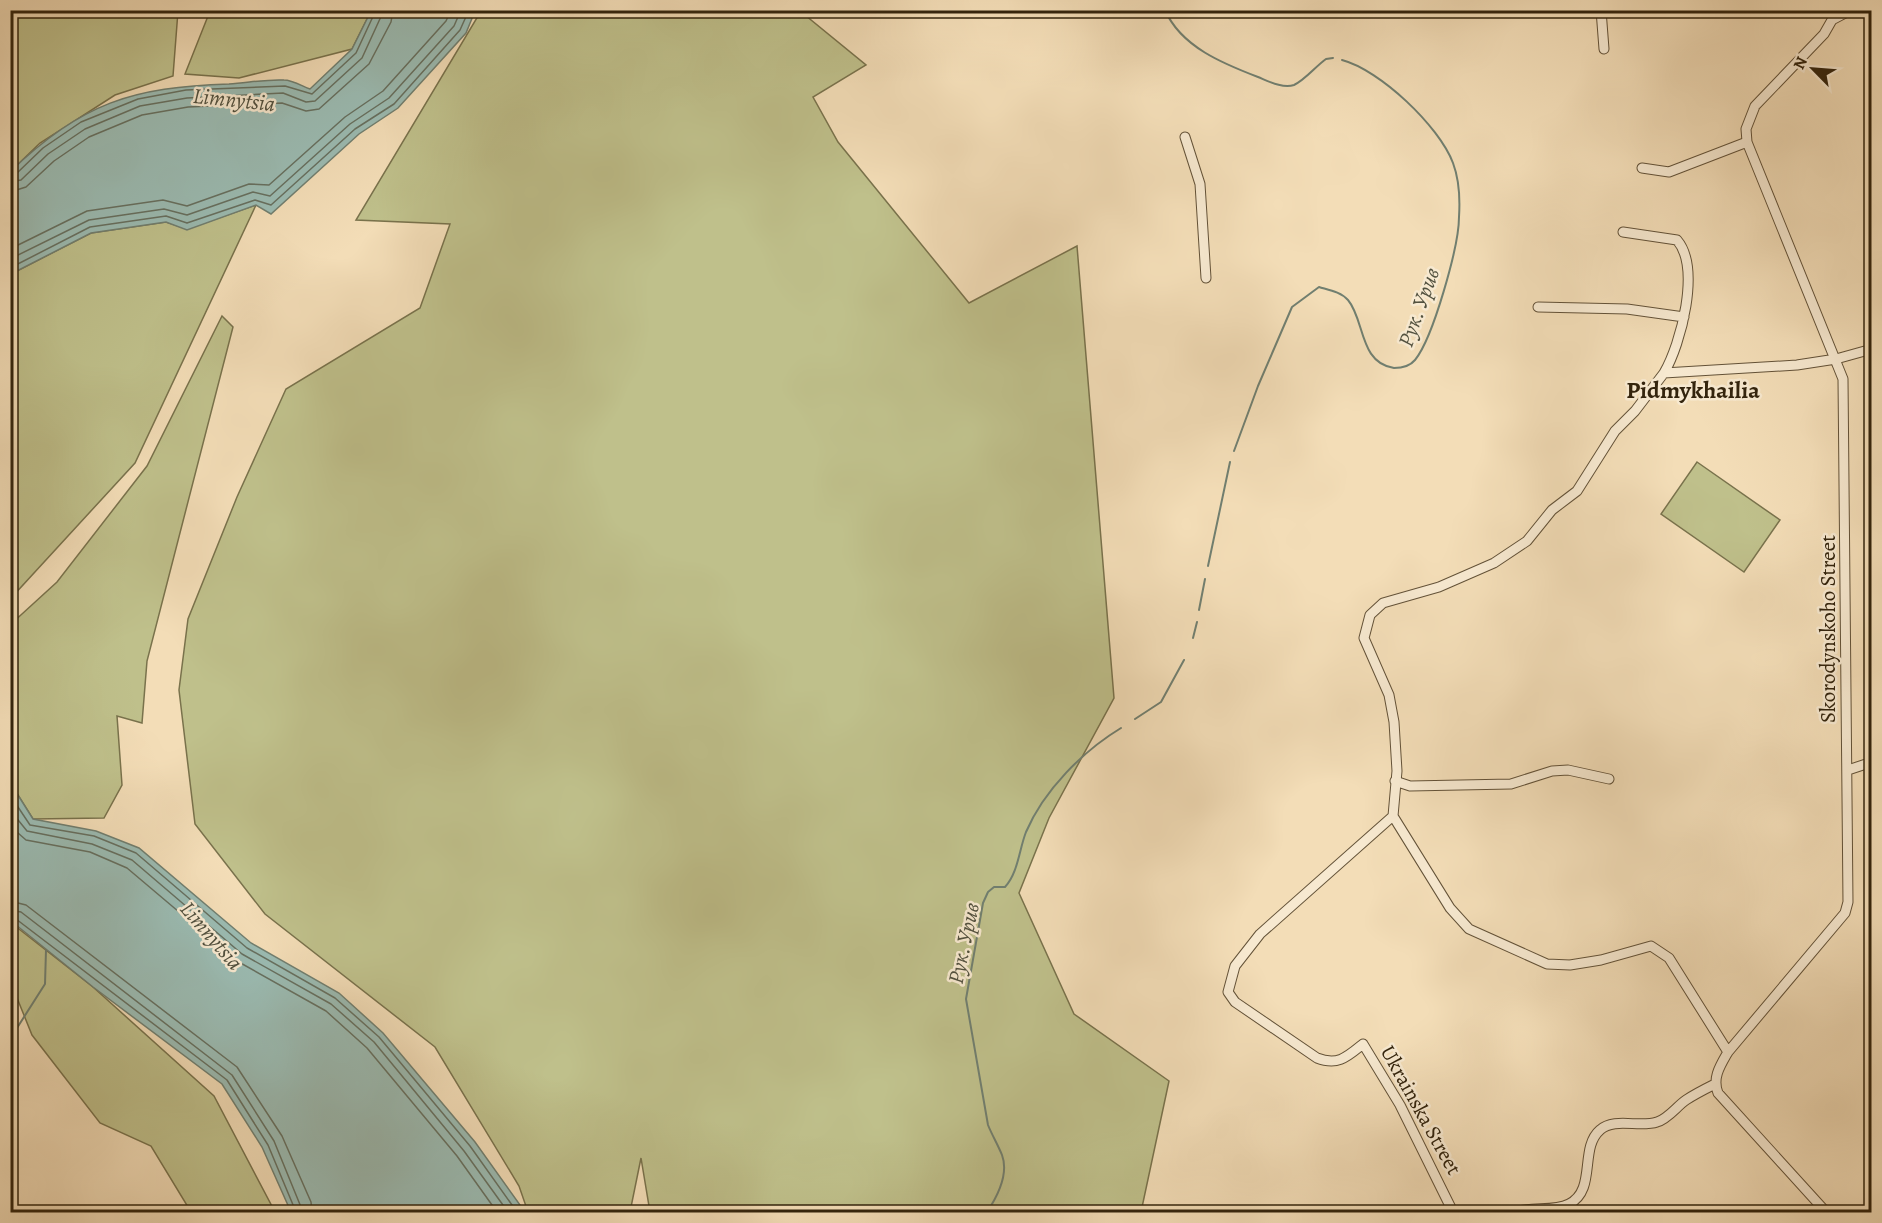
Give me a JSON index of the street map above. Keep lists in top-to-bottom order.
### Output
{
  "streets": {
    "street": ["Skorodynskoho Street", "Ukrainska Street"]
  },
  "districts": ["Pidmykhailia"],
  "water": ["Limnytsia", "Рук. Урив"],
  "north": "top left"
}
